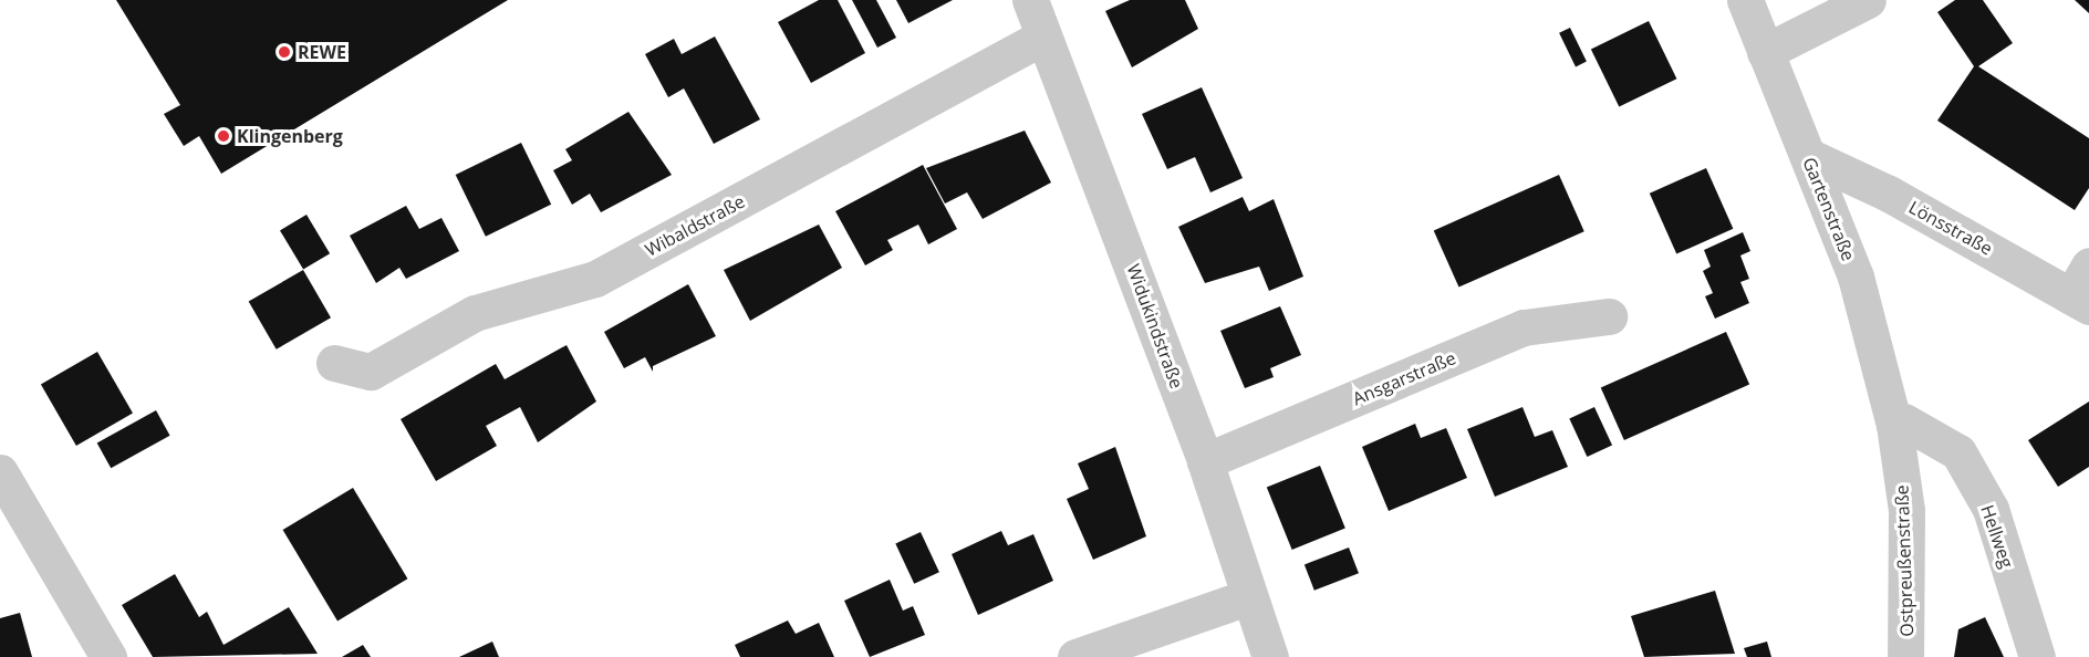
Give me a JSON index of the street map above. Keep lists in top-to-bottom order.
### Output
{
  "streets": {
    "street": [
      "Gartenstraße",
      "Wibaldstraße",
      "Lönsstraße",
      "Widukindstraße",
      "Ansgarstraße",
      "Hellweg",
      "Ostpreußenstraße"
    ]
  },
  "crossings": [
    ["Gartenstraße", "Lönsstraße"],
    ["Gartenstraße", "Hellweg"],
    ["Gartenstraße", "Ostpreußenstraße"],
    ["Wibaldstraße", "Widukindstraße"],
    ["Widukindstraße", "Ansgarstraße"],
    ["Hellweg", "Ostpreußenstraße"]
  ],
  "places": ["REWE", "Klingenberg"]
}
